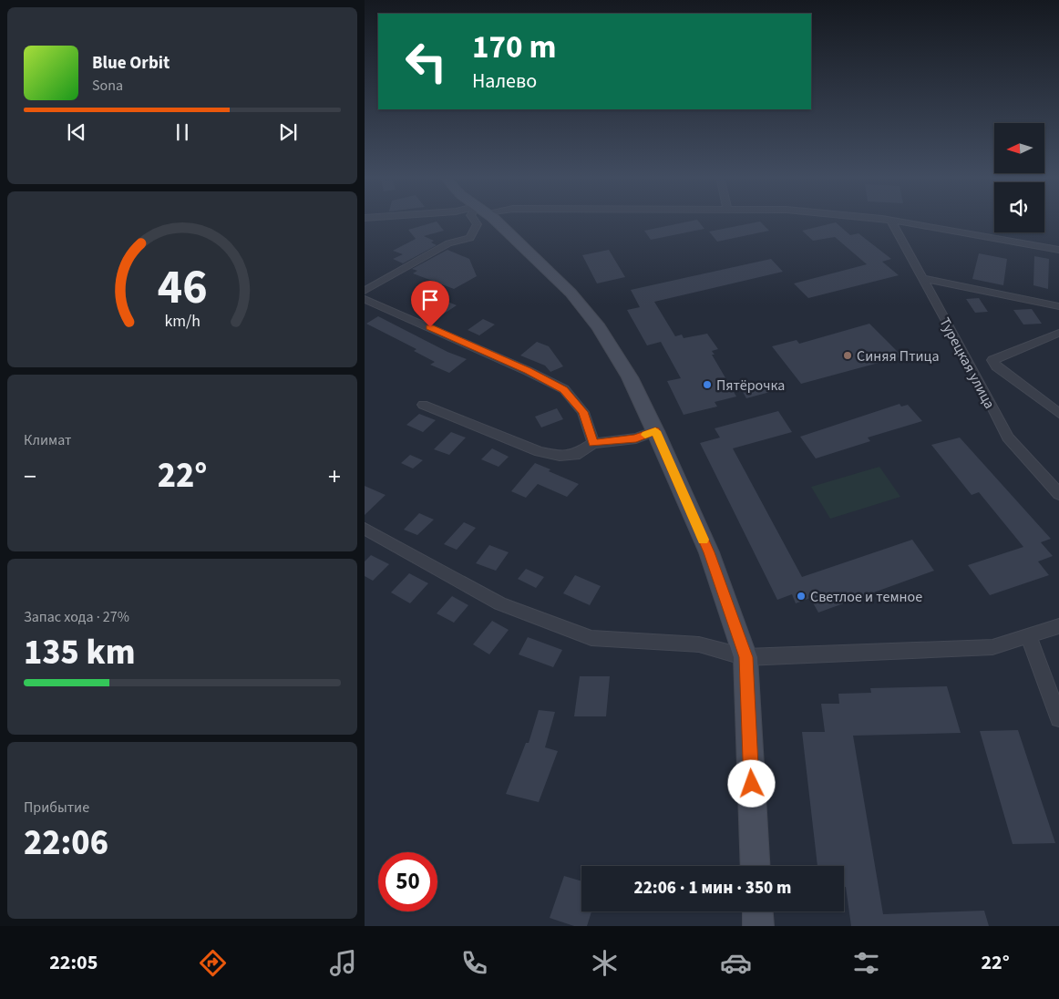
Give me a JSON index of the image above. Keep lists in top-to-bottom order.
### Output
{
  "streets": {
    "street": ["Турецкая улица"]
  },
  "places": ["Синяя Птица", "Пятёрочка", "Светлое и темное"],
  "north": "left",
  "page": {
    "turn": ["170 m", "Налево"],
    "song": ["Blue Orbit", "Sona"],
    "tile": [
      "Климат",
      ["Запас хода · 27%", "135 km"],
      ["Прибытие", "22:06"]
    ],
    "heat": ["−", "22°", "+"],
    "limit": "50",
    "trip": "22:06 · 1 мин · 350 m",
    "tabs": ["22:05", "22°"],
    "gauge": ["46", "km/h"]
  }
}
